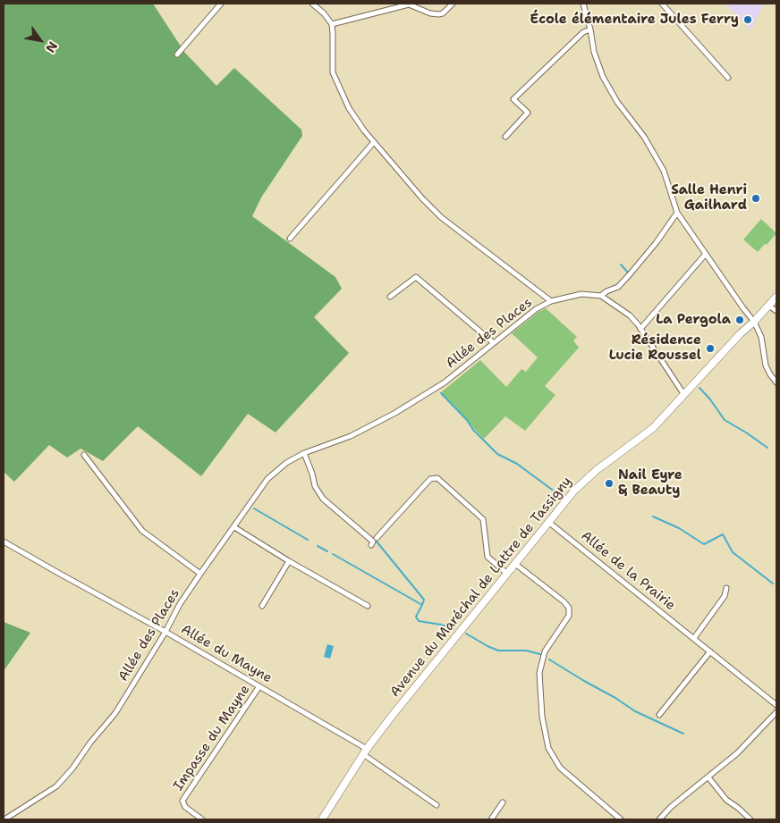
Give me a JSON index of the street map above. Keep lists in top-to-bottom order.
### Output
{
  "streets": {
    "main road": ["Avenue du Maréchal de Lattre de Tassigny"],
    "street": [
      "Allée des Places",
      "Allée de la Prairie",
      "Allée du Mayne",
      "Impasse du Mayne"
    ]
  },
  "crossings": [
    ["Allée des Places", "Allée du Mayne"],
    ["Allée de la Prairie", "Avenue du Maréchal de Lattre de Tassigny"],
    ["Avenue du Maréchal de Lattre de Tassigny", "Allée du Mayne"],
    ["Allée du Mayne", "Impasse du Mayne"]
  ],
  "places": [
    "École élémentaire Jules Ferry",
    "Salle Henri Gailhard",
    "La Pergola",
    "Résidence Lucie Roussel",
    "Nail Eyre & Beauty"
  ],
  "north": "bottom right"
}
